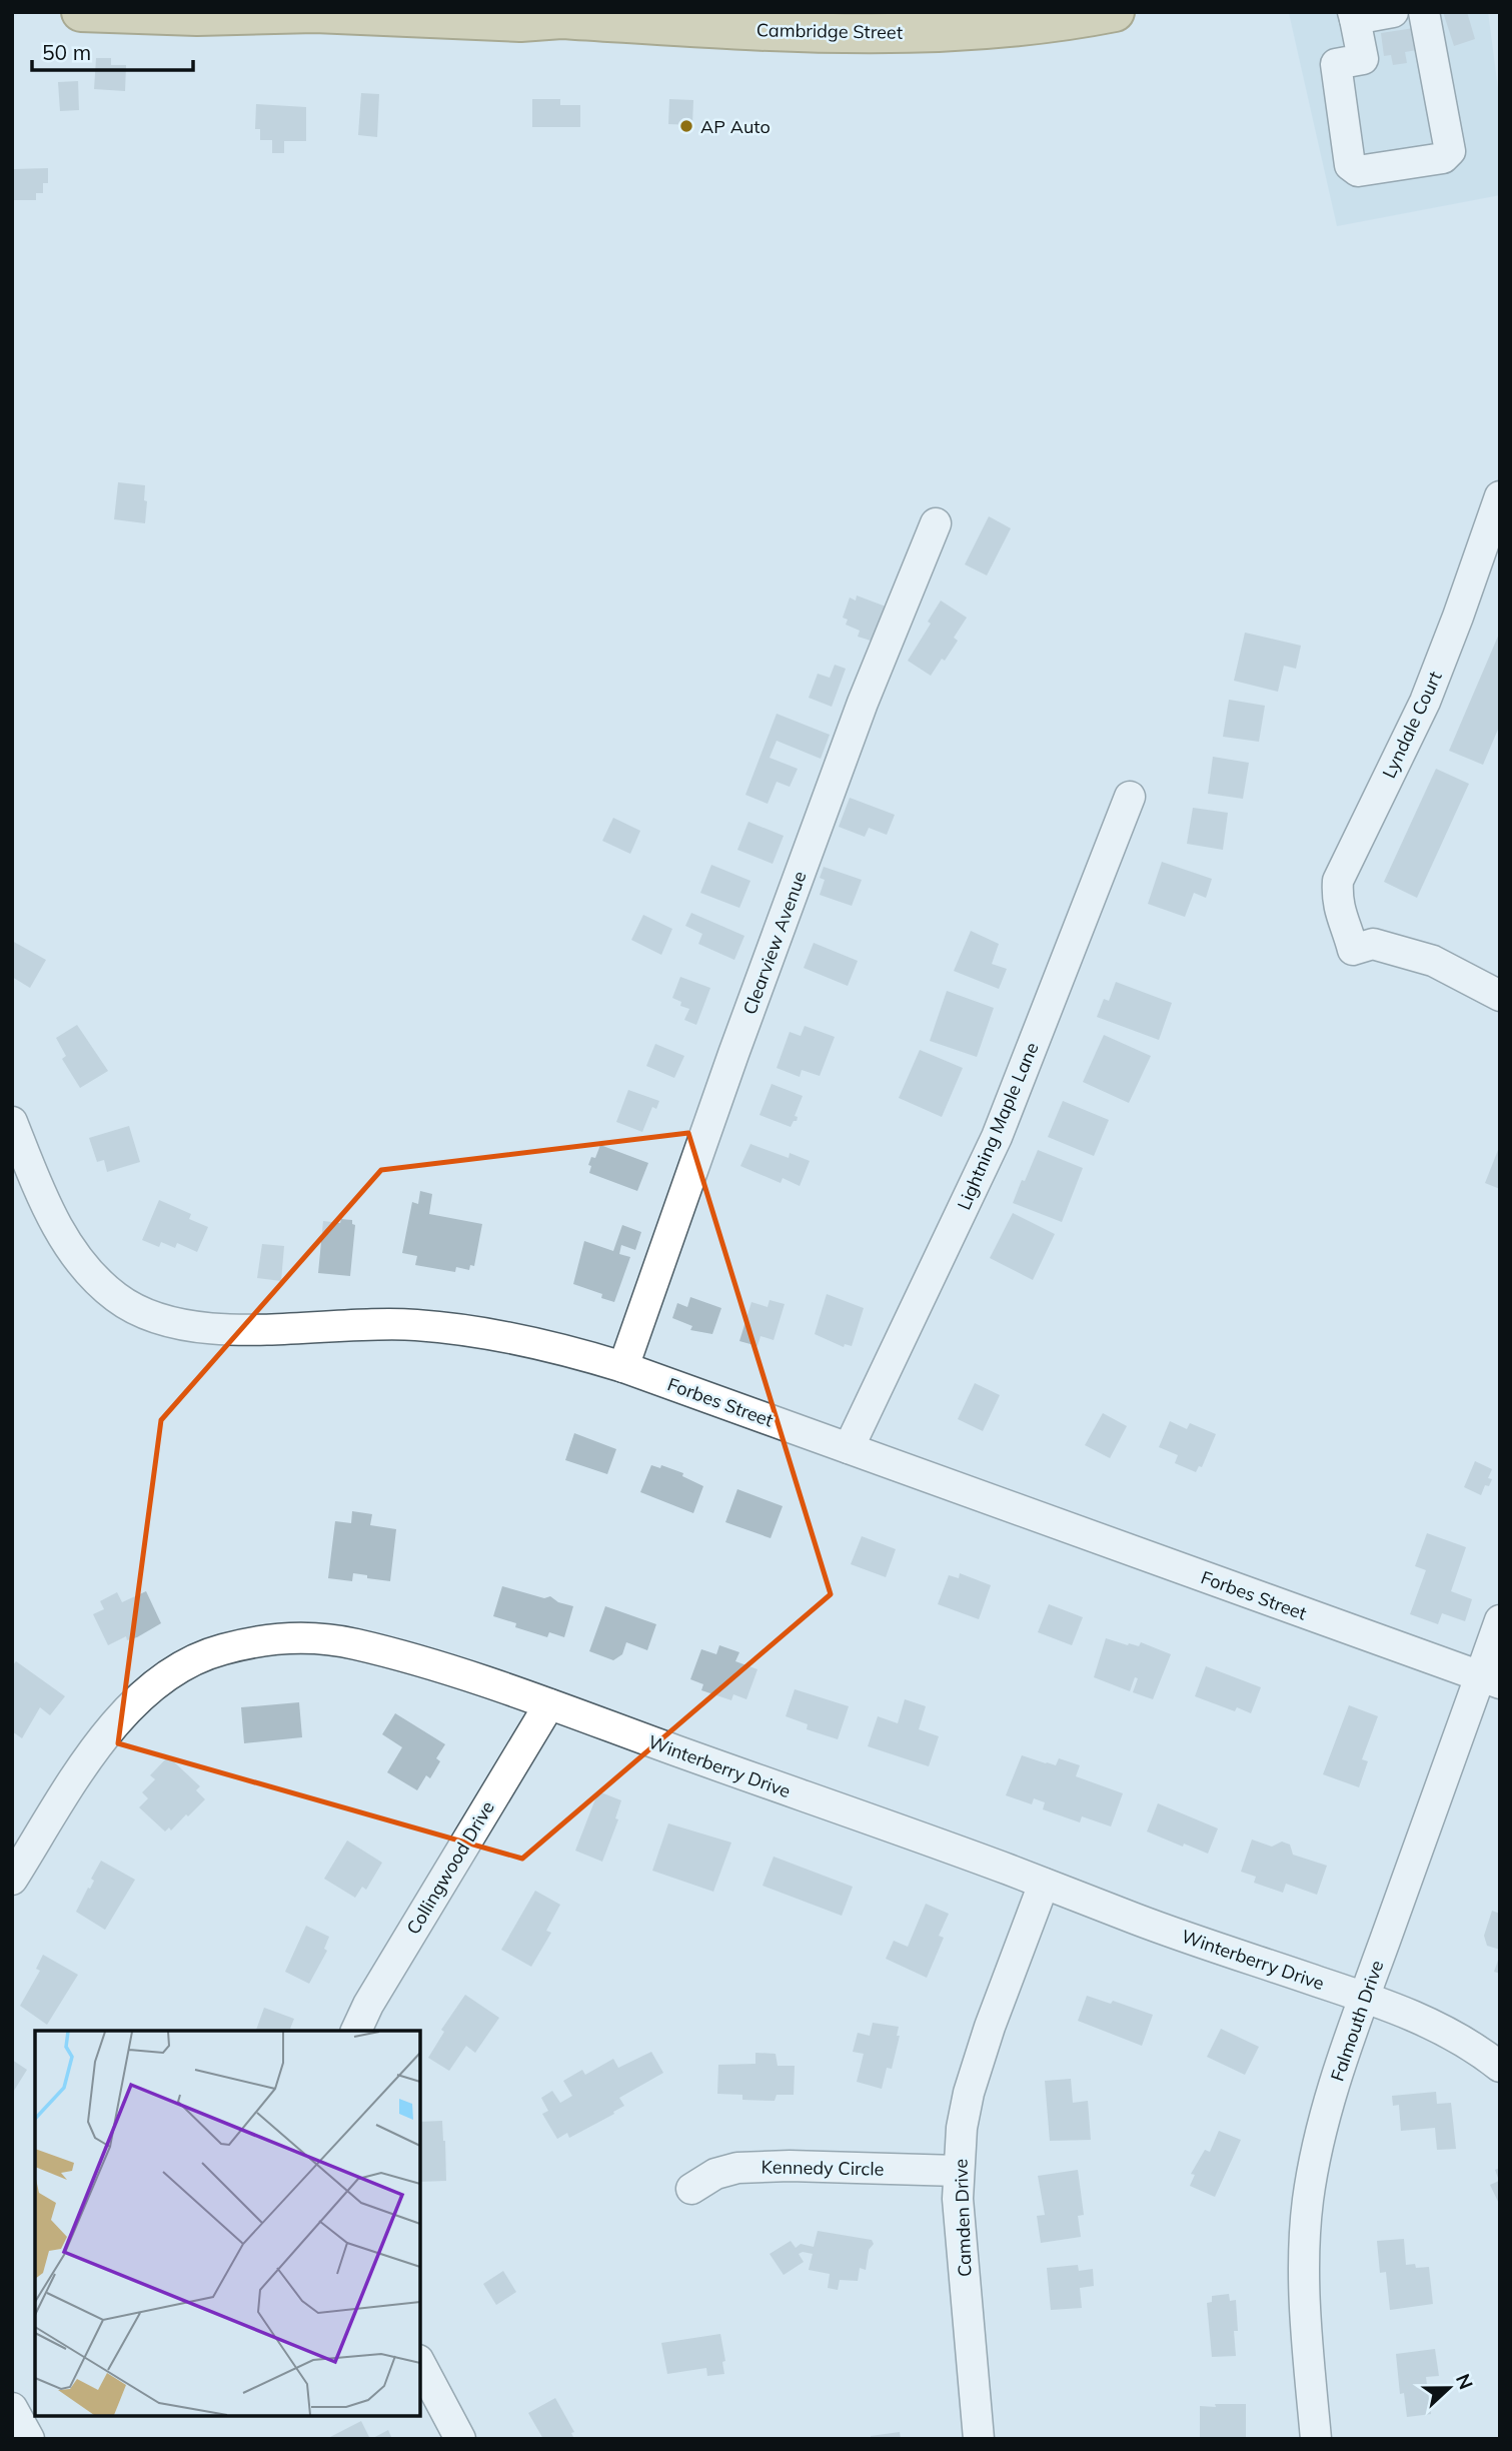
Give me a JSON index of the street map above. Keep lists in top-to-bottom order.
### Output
{
  "streets": {
    "main road": ["Cambridge Street"],
    "street": [
      "Lyndale Court",
      "Clearview Avenue",
      "Lightning Maple Lane",
      "Forbes Street",
      "Winterberry Drive",
      "Collingwood Drive",
      "Falmouth Drive",
      "Kennedy Circle",
      "Camden Drive"
    ]
  },
  "crossings": [
    ["Clearview Avenue", "Forbes Street"],
    ["Lightning Maple Lane", "Forbes Street"],
    ["Forbes Street", "Falmouth Drive"],
    ["Winterberry Drive", "Collingwood Drive"],
    ["Winterberry Drive", "Falmouth Drive"],
    ["Winterberry Drive", "Camden Drive"],
    ["Kennedy Circle", "Camden Drive"]
  ],
  "places": ["AP Auto"],
  "scale_bar": "50 m",
  "north": "right"
}
